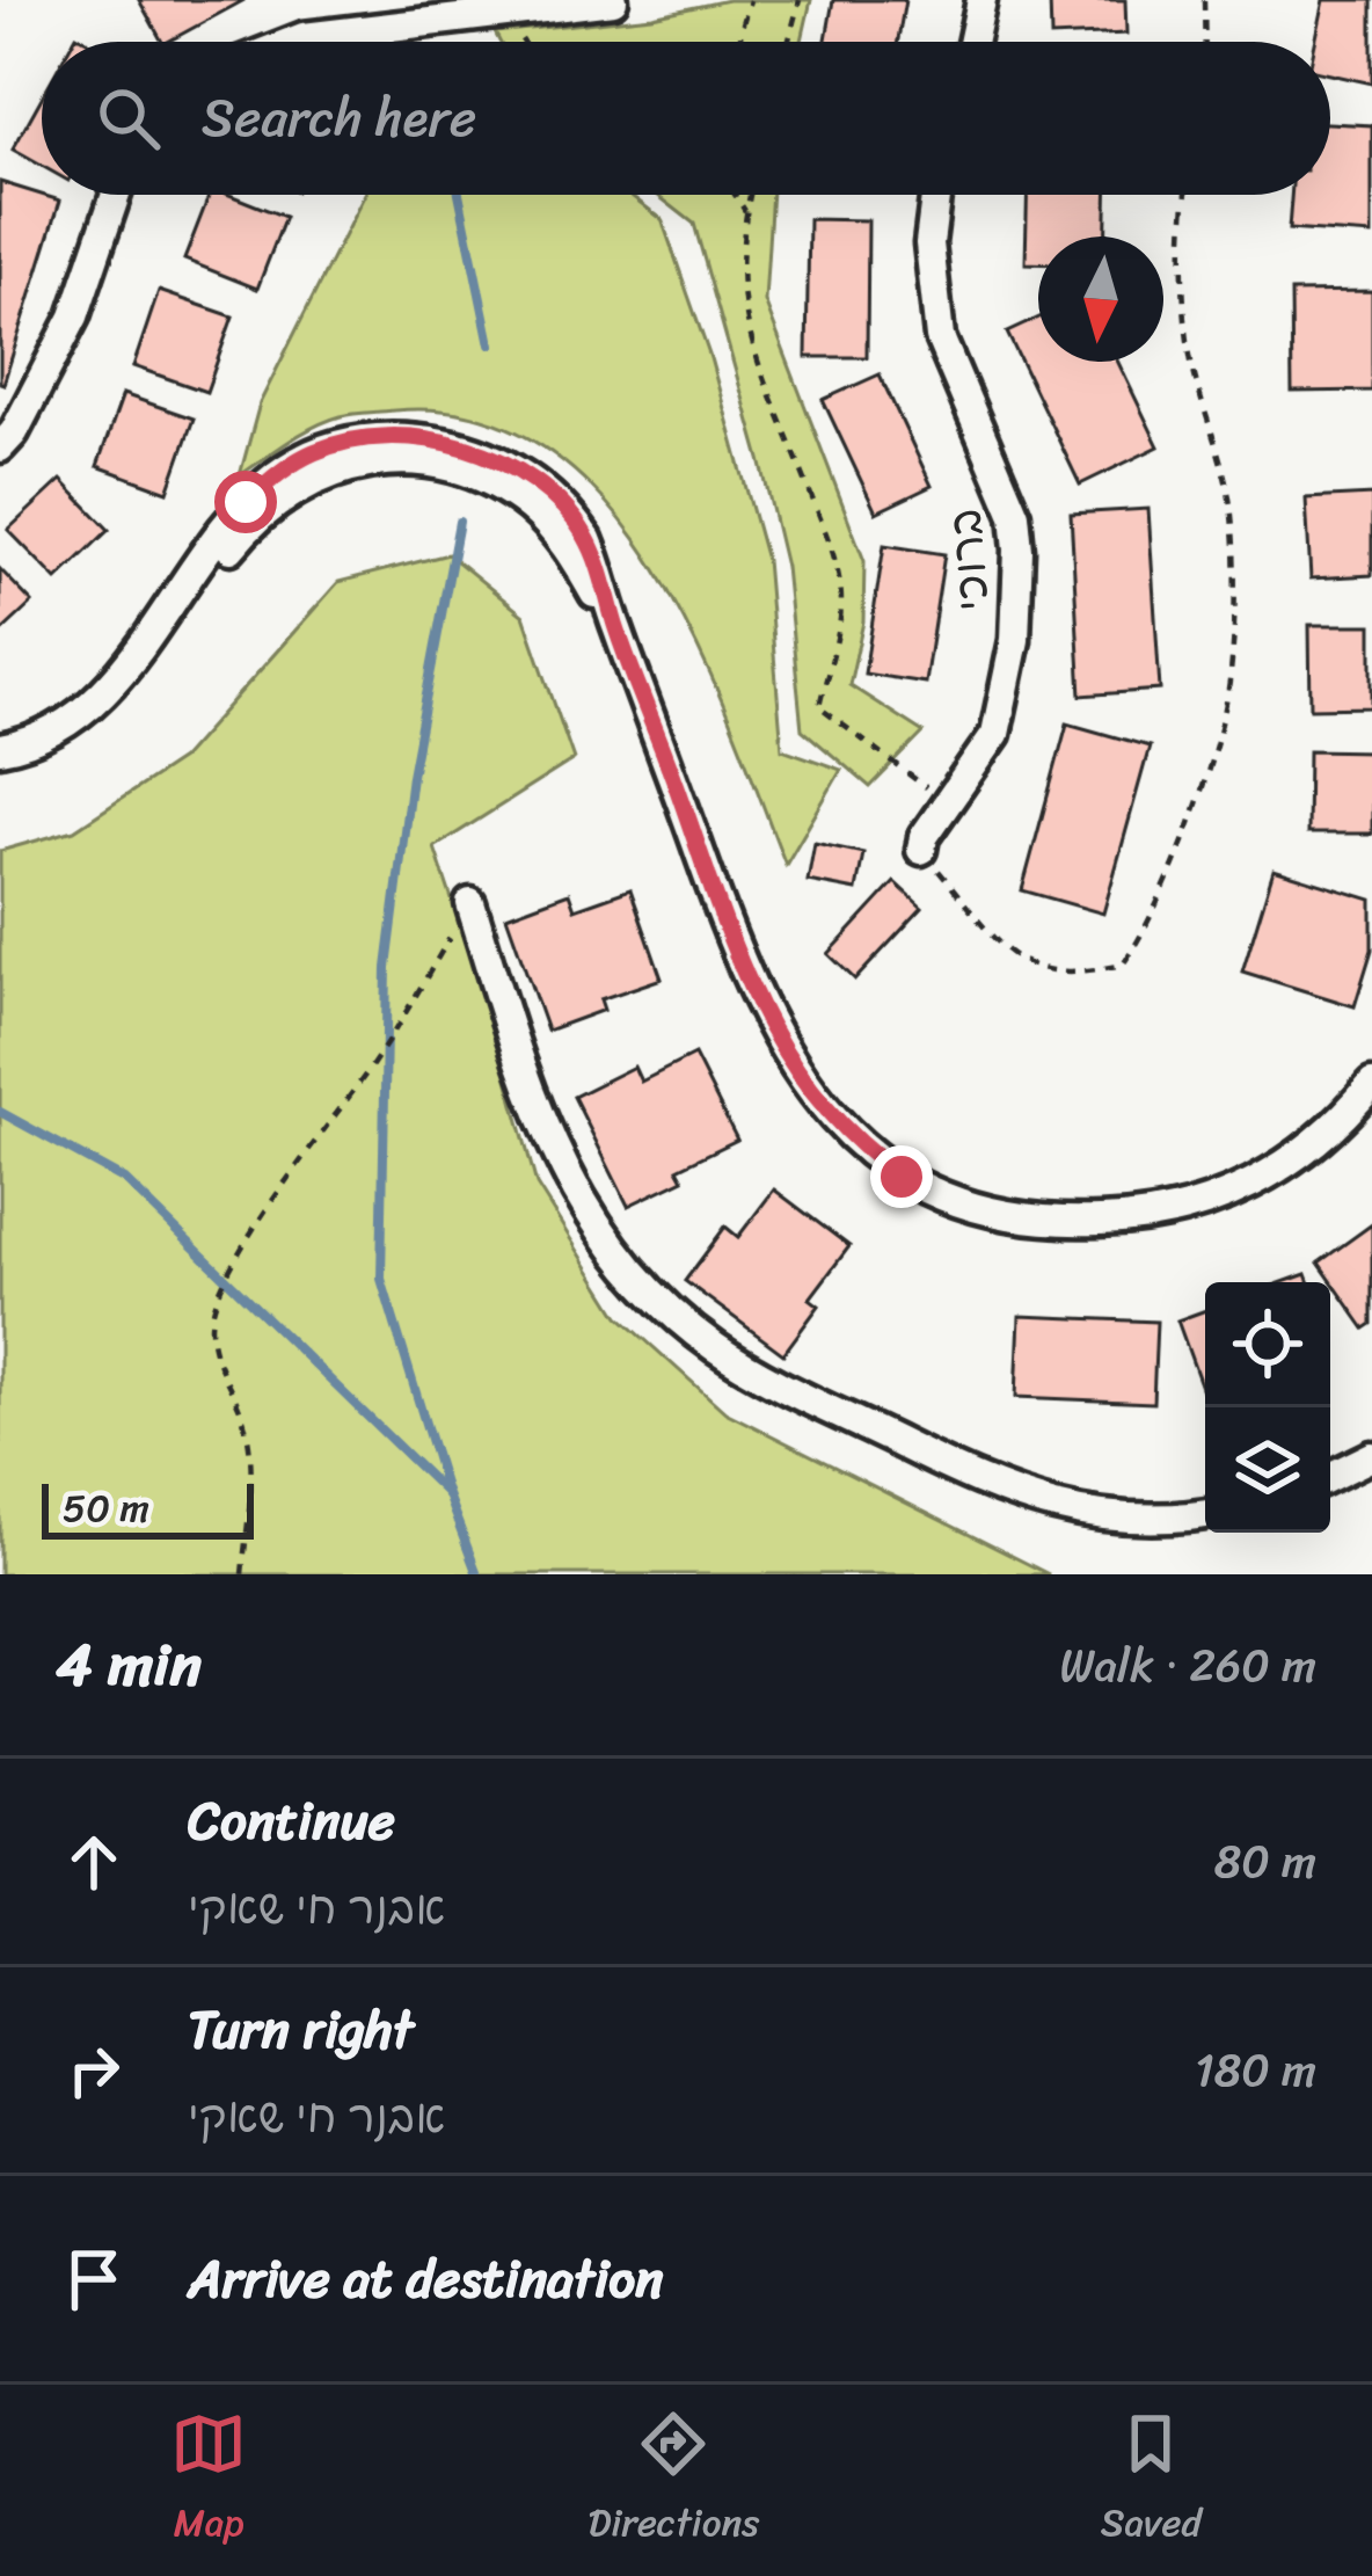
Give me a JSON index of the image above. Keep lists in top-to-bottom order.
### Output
{
  "streets": {
    "street": ["ברוכי"]
  },
  "scale_bar": "50 m",
  "north": "bottom",
  "page": {
    "search": "Search here",
    "scale": "50 m",
    "heading": ["4 min", "Walk · 260 m"],
    "list": [
      ["Continue", "אבנר חי שאקי", "80 m"],
      ["Turn right", "אבנר חי שאקי", "180 m"],
      "Arrive at destination"
    ],
    "nav": ["Map", "Directions", "Saved"]
  }
}
